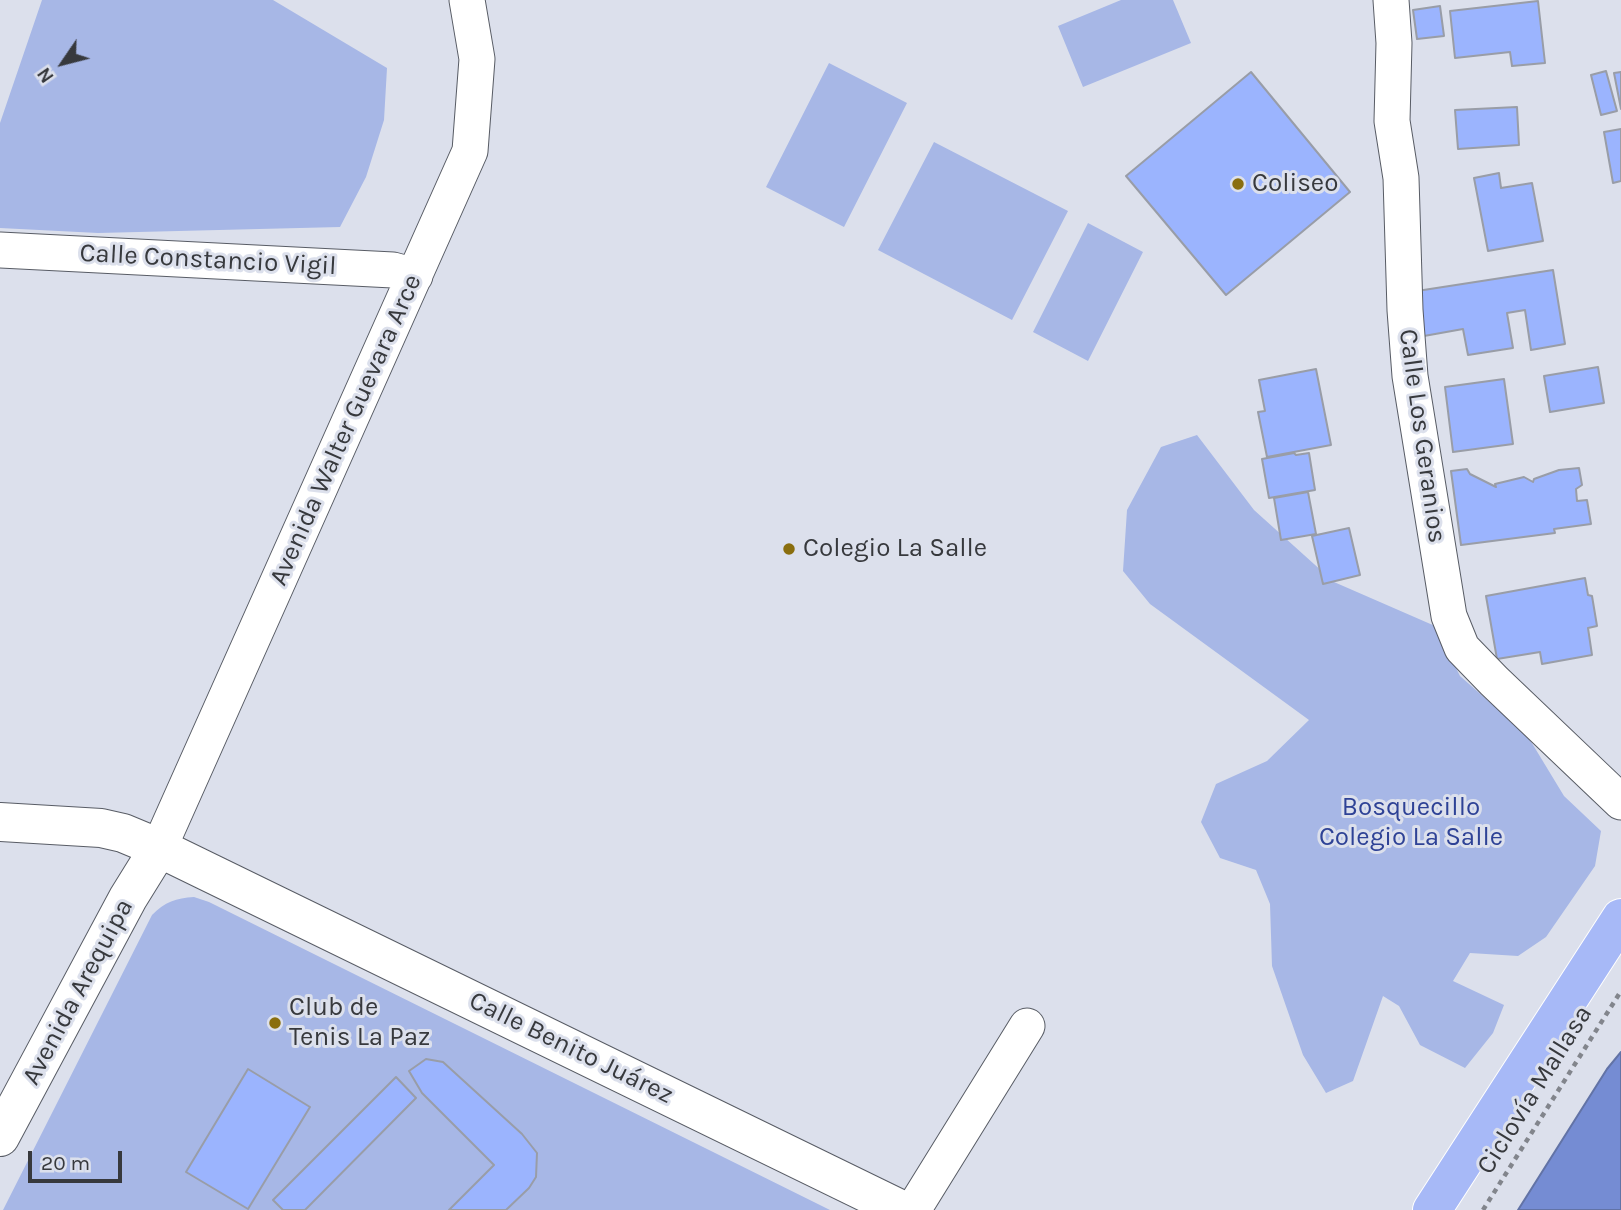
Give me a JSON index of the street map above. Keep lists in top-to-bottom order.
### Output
{
  "streets": {
    "main road": ["Avenida Arequipa", "Calle Benito Juárez"],
    "street": ["Calle Constancio Vigil", "Avenida Walter Guevara Arce", "Calle Los Geranios"],
    "path": ["Ciclovía Mallasa"]
  },
  "crossings": [
    ["Calle Constancio Vigil", "Avenida Walter Guevara Arce"],
    ["Avenida Walter Guevara Arce", "Avenida Arequipa"],
    ["Avenida Walter Guevara Arce", "Calle Benito Juárez"],
    ["Avenida Arequipa", "Calle Benito Juárez"]
  ],
  "parks": ["Bosquecillo Colegio La Salle"],
  "places": ["Coliseo", "Colegio La Salle", "Club de Tenis La Paz"],
  "scale_bar": "20 m",
  "north": "bottom left"
}
